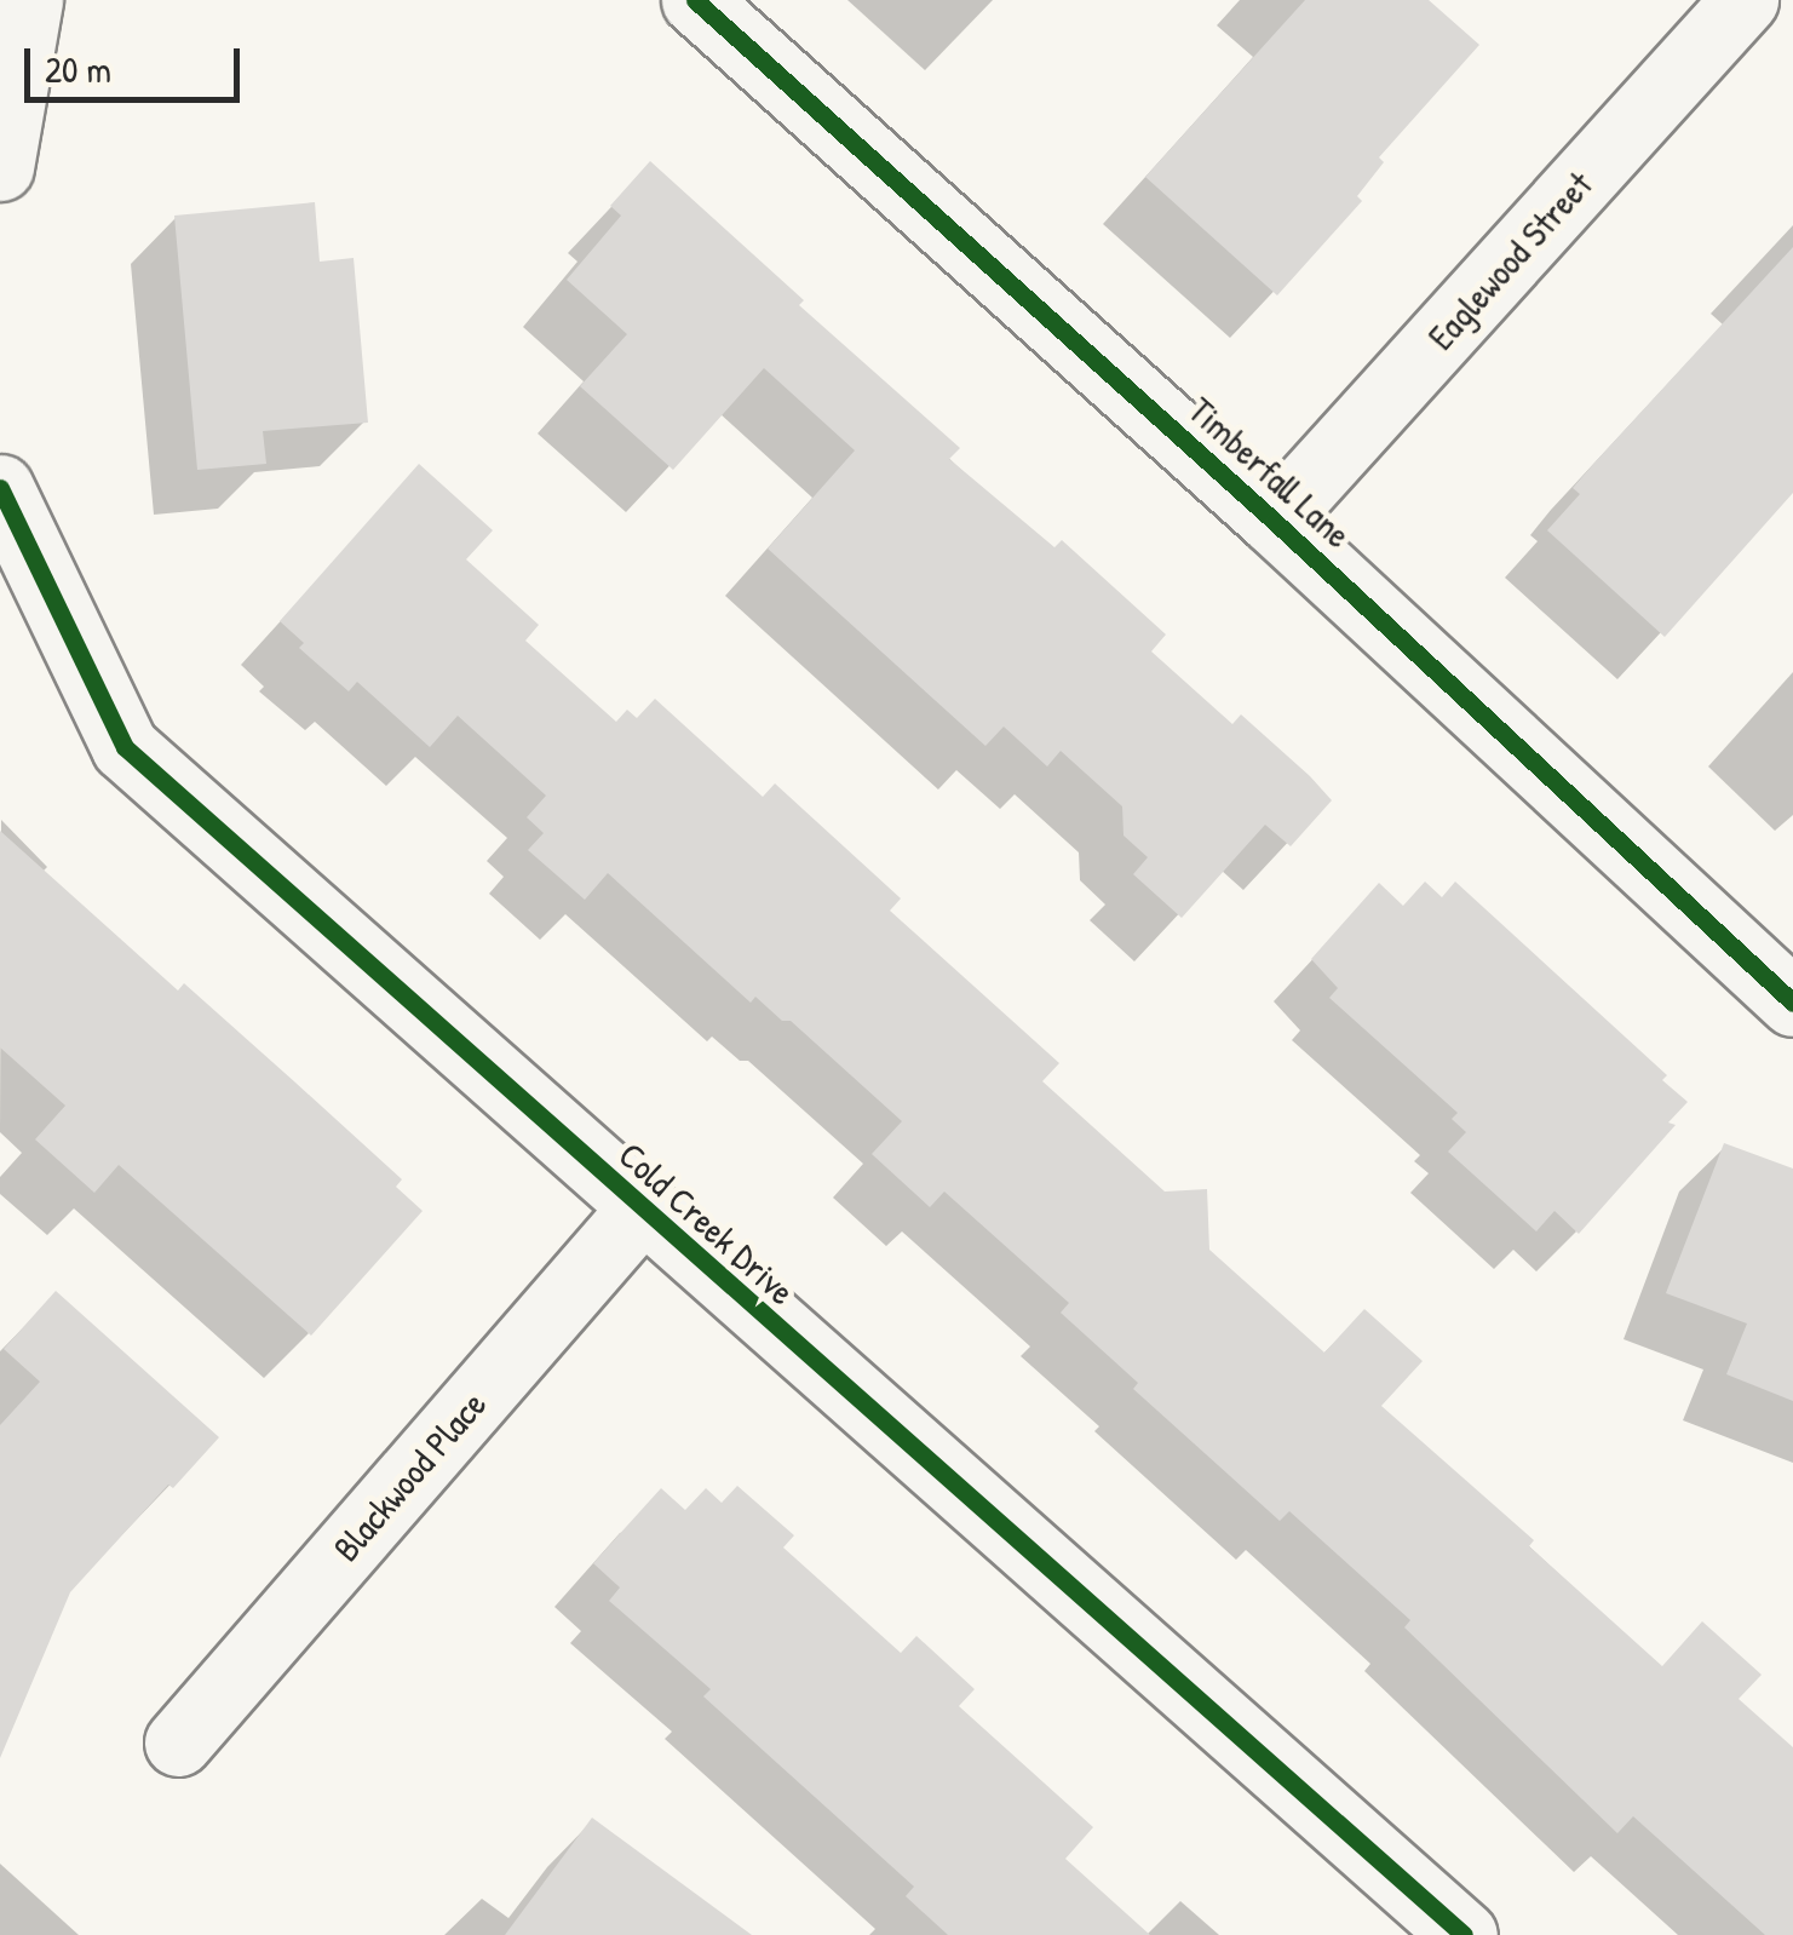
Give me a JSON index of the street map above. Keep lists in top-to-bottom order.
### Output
{
  "streets": {
    "street": [
      "Eaglewood Street",
      "Timberfall Lane",
      "Cold Creek Drive",
      "Blackwood Place"
    ]
  },
  "crossings": [
    ["Eaglewood Street", "Timberfall Lane"],
    ["Cold Creek Drive", "Blackwood Place"]
  ],
  "scale_bar": "20 m"
}
